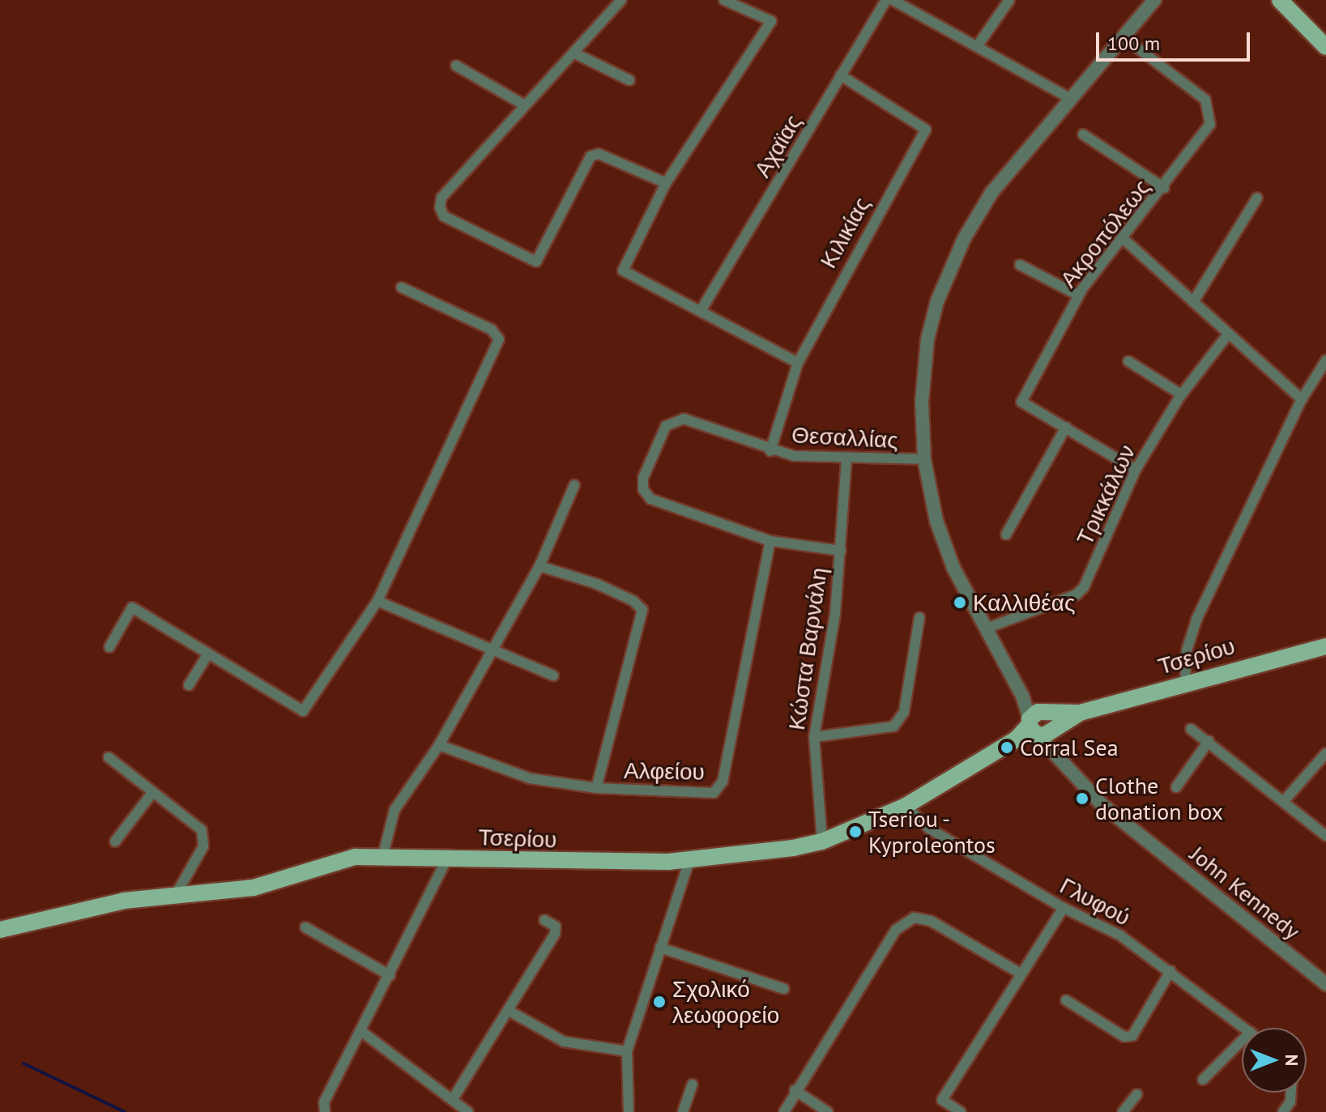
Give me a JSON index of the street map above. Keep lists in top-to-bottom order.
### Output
{
  "streets": {
    "main road": ["Τσερίου"],
    "street": [
      "Αχαϊας",
      "Κιλικίας",
      "Ακροπόλεως",
      "Θεσαλλίας",
      "Τρικκάλων",
      "Κώστα Βαρνάλη",
      "Αλφείου",
      "John Kennedy",
      "Γλυφού"
    ]
  },
  "crossings": [
    ["Αχαϊας", "Κιλικίας"],
    ["Κιλικίας", "Θεσαλλίας"],
    ["Ακροπόλεως", "Τρικκάλων"],
    ["Θεσαλλίας", "Κώστα Βαρνάλη"],
    ["Θεσαλλίας", "Αλφείου"],
    ["Τρικκάλων", "John Kennedy"],
    ["Κώστα Βαρνάλη", "Τσερίου"],
    ["Τσερίου", "John Kennedy"],
    ["Τσερίου", "Γλυφού"]
  ],
  "places": [
    "Καλλιθέας",
    "Corral Sea",
    "Clothe donation box",
    "Tseriou - Kyproleontos",
    "Σχολικό λεωφορείο"
  ],
  "scale_bar": "100 m",
  "north": "right"
}
